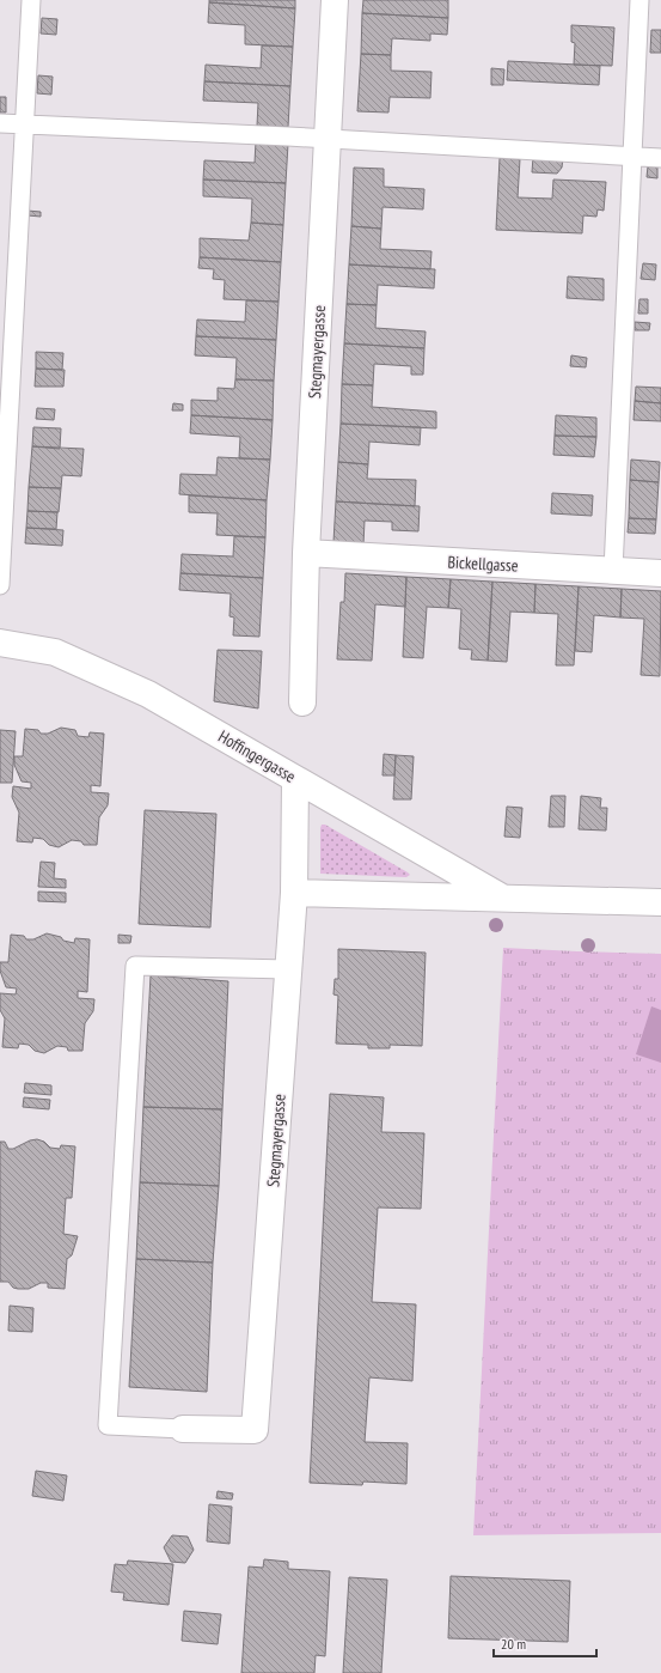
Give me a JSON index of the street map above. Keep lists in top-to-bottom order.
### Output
{
  "streets": {
    "street": ["Stegmayergasse", "Bickellgasse", "Hoffingergasse"]
  },
  "crossings": [
    ["Stegmayergasse", "Bickellgasse"],
    ["Stegmayergasse", "Hoffingergasse"]
  ],
  "scale_bar": "20 m"
}
